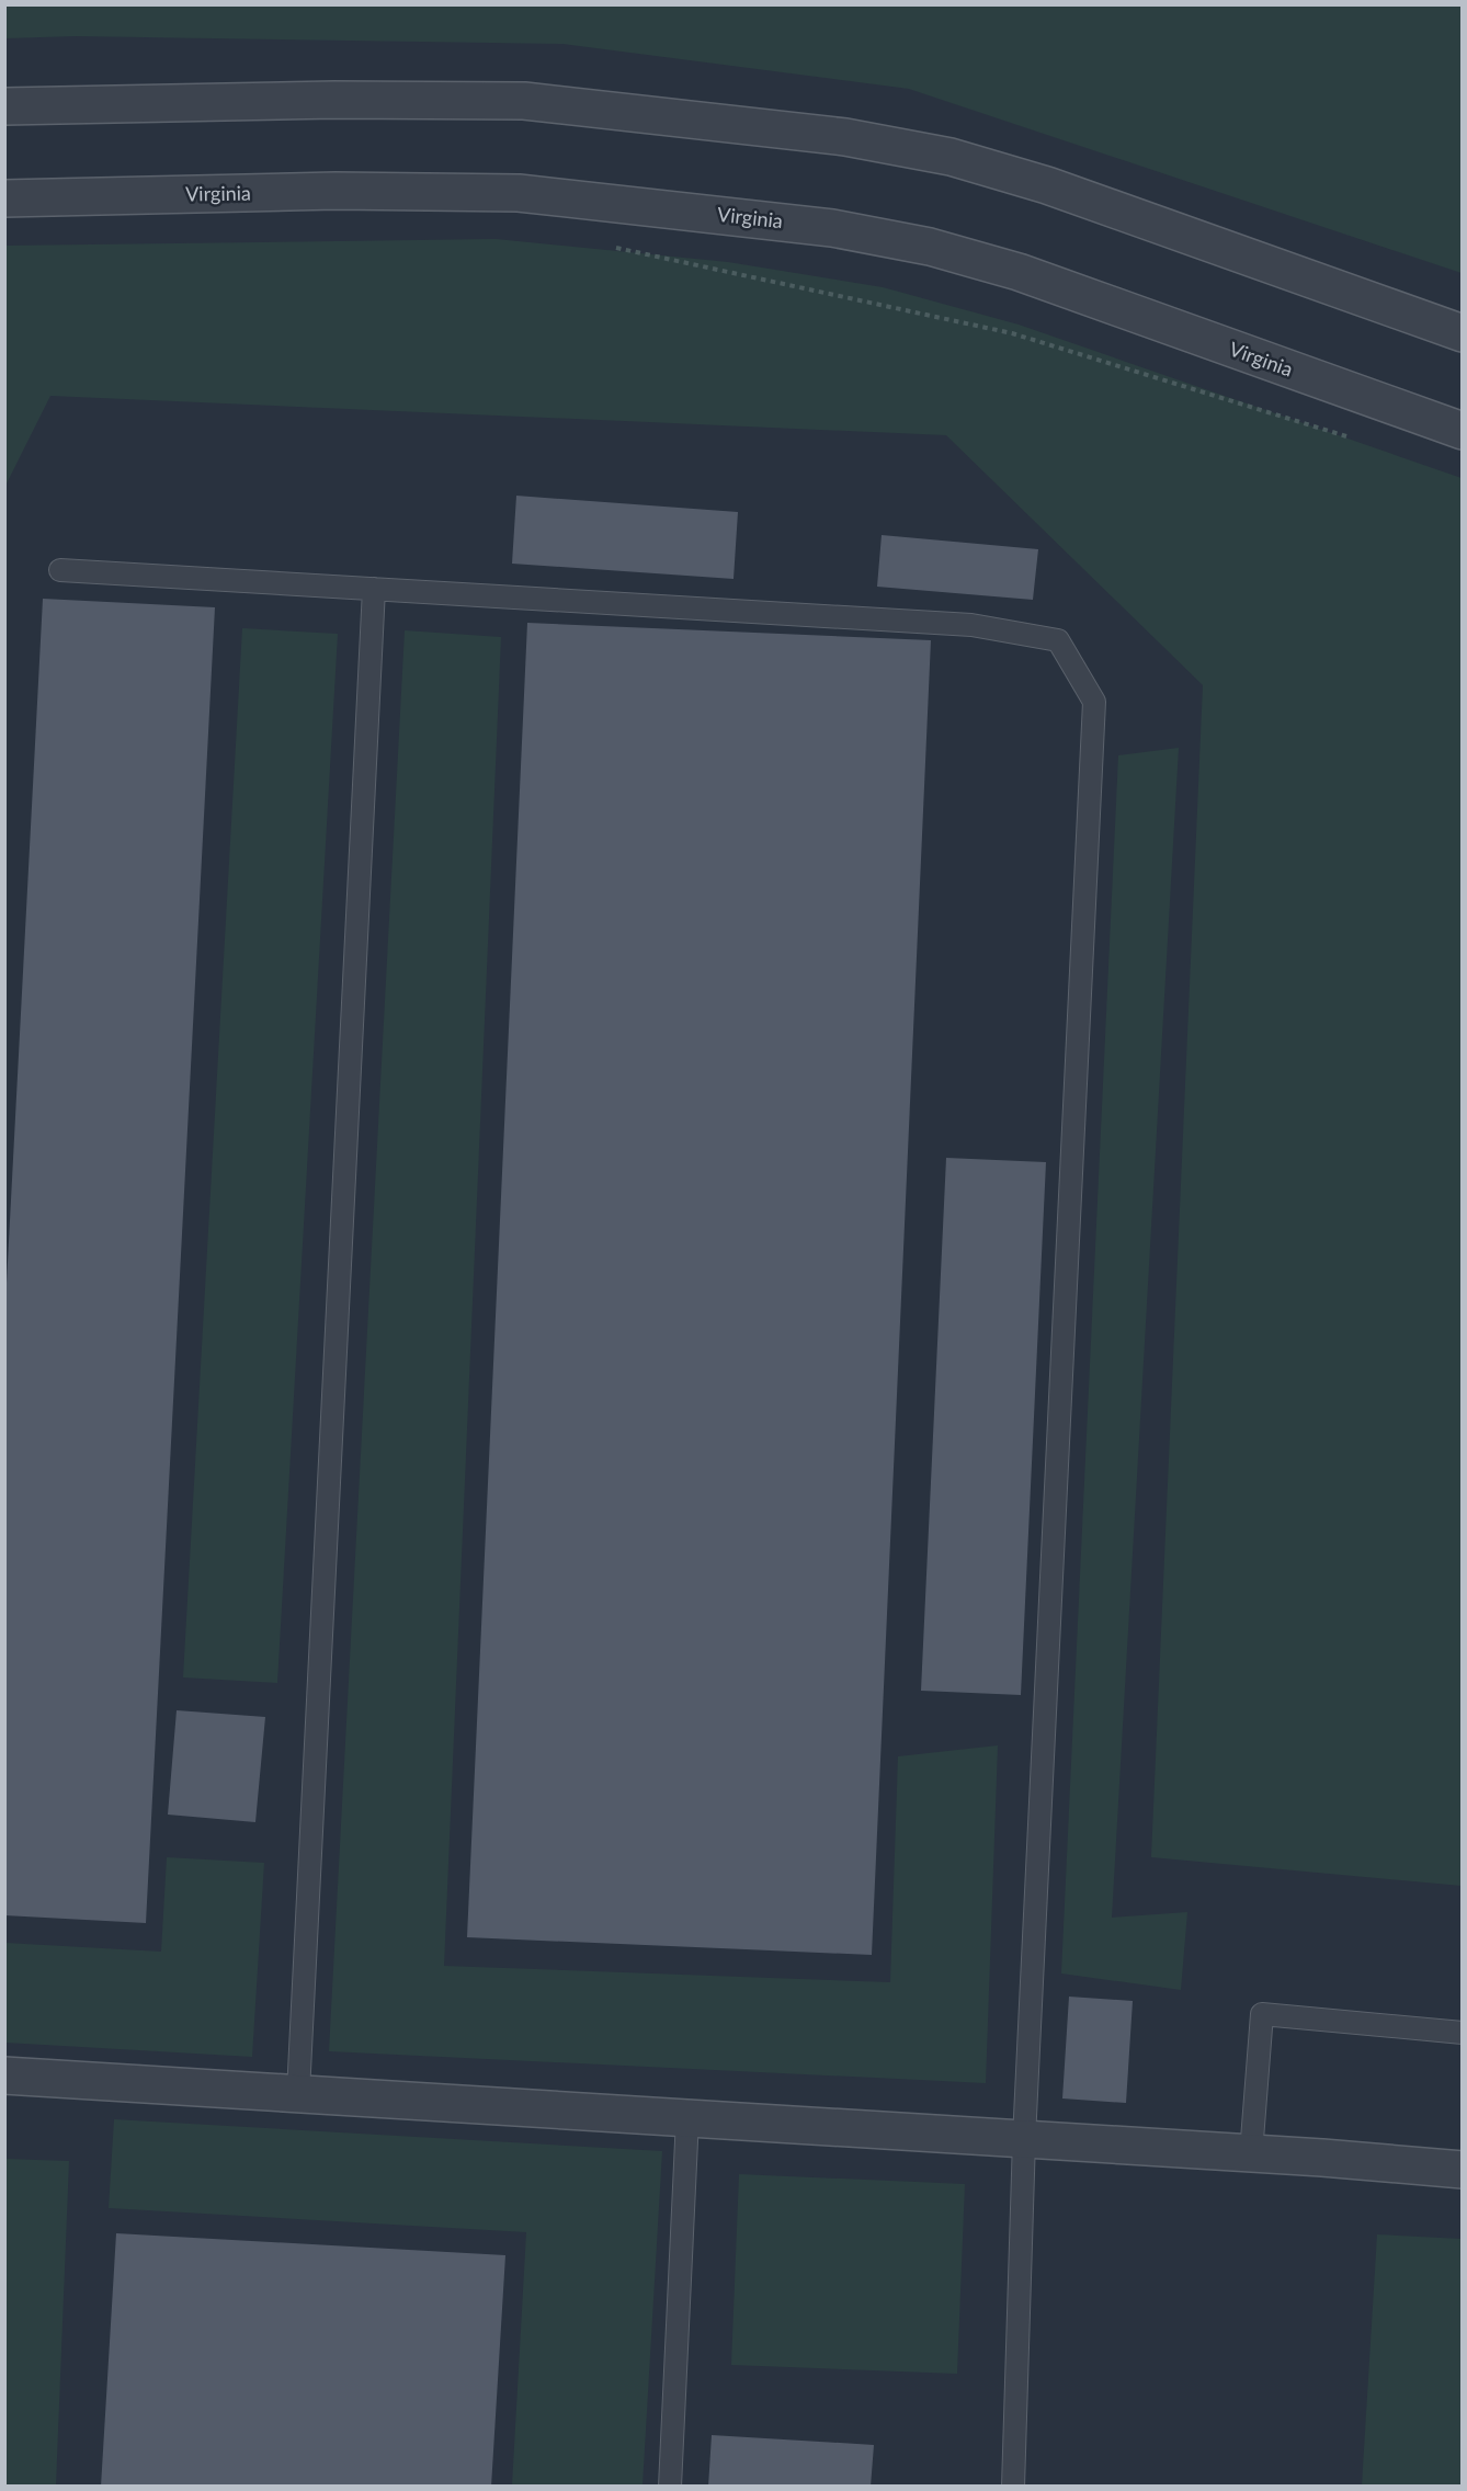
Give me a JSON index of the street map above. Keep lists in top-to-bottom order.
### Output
{
  "streets": {
    "street": ["Virginia"]
  }
}
